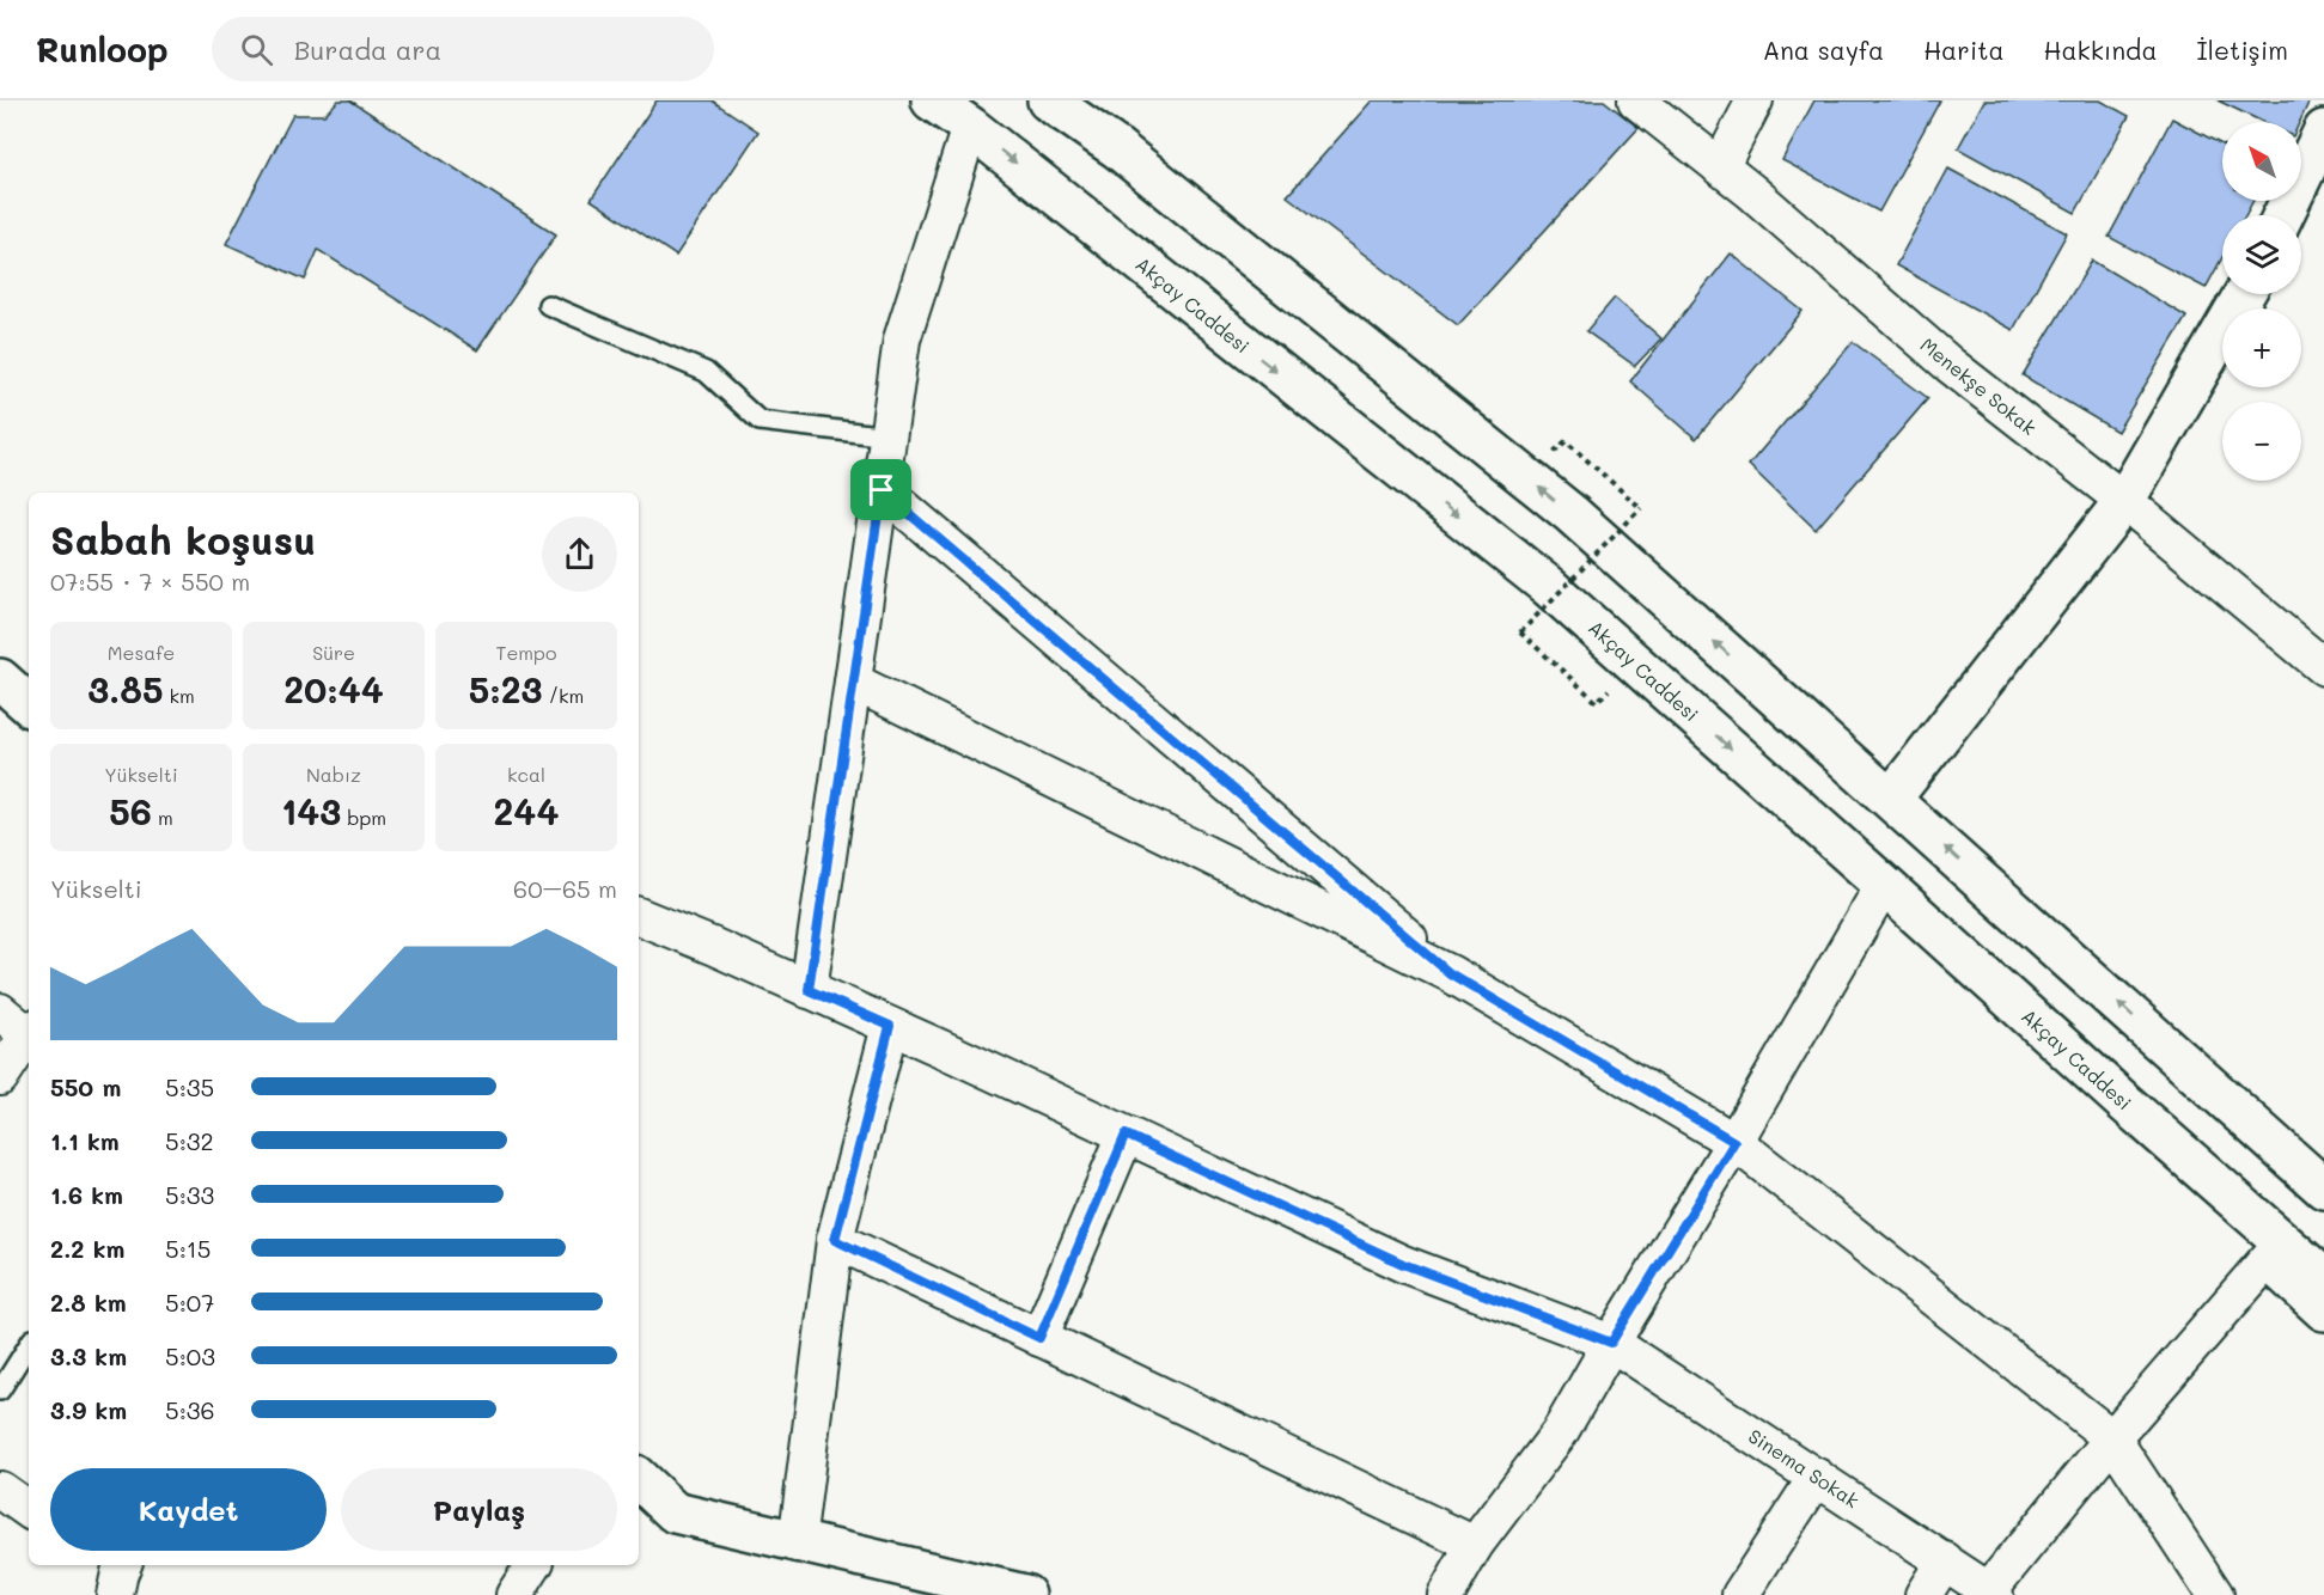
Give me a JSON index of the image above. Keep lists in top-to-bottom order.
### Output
{
  "streets": {
    "main road": ["Akçay Caddesi"],
    "street": ["Menekşe Sokak", "Sinema Sokak"]
  },
  "north": "top left",
  "page": {
    "header": "Runloop",
    "search": "Burada ara",
    "nav": [
      "Ana sayfa",
      "Harita",
      "Hakkında",
      "İletişim"
    ],
    "map_buttons": ["+", "−"],
    "heading": ["Sabah koşusu", "07:55 · 7 × 550 m"],
    "stats": [
      ["Mesafe", "3.85 km"],
      ["Süre", "20:44"],
      ["Tempo", "5:23 /km"],
      ["Yükselti", "56 m"],
      ["Nabız", "143 bpm"],
      ["kcal", "244"]
    ],
    "chart": ["Yükselti", "60–65 m"],
    "list": [
      {
        "name": "550 m",
        "note": "5:35"
      },
      {
        "name": "1.1 km",
        "note": "5:32"
      },
      {
        "name": "1.6 km",
        "note": "5:33"
      },
      {
        "name": "2.2 km",
        "note": "5:15"
      },
      {
        "name": "2.8 km",
        "note": "5:07"
      },
      {
        "name": "3.3 km",
        "note": "5:03"
      },
      {
        "name": "3.9 km",
        "note": "5:36"
      }
    ],
    "buttons": ["Kaydet", "Paylaş"]
  }
}
